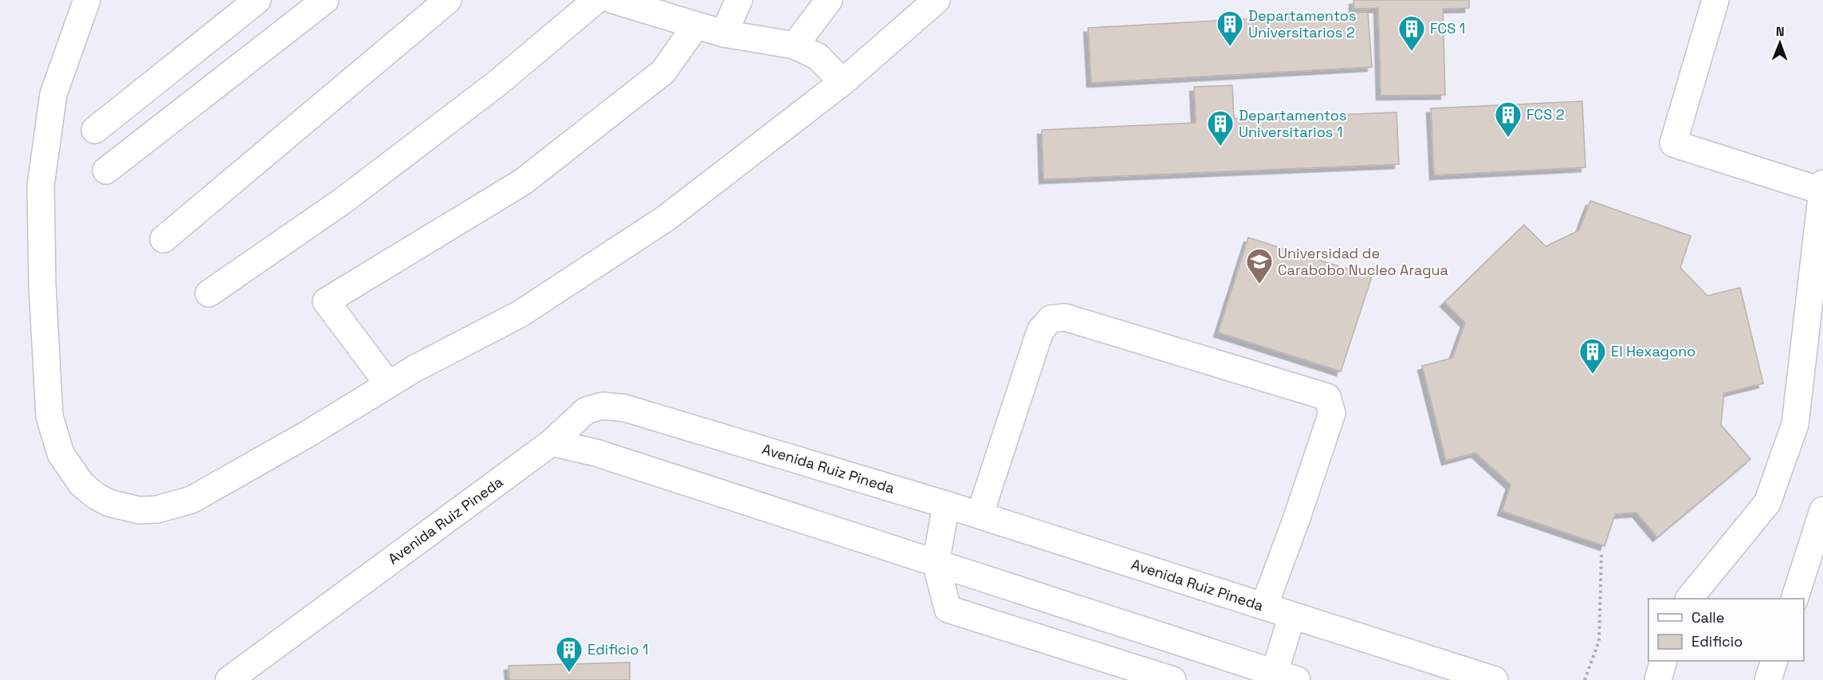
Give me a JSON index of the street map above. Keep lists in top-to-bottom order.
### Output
{
  "streets": {
    "street": ["Avenida Ruiz Pineda"]
  },
  "places": {
    "building": [
      "Departamentos Universitarios 2",
      "FCS 1",
      "FCS 2",
      "Departamentos Universitarios 1",
      "El Hexagono",
      "Edificio 1"
    ],
    "school or university": ["Universidad de Carabobo Nucleo Aragua"]
  },
  "legend": ["Calle", "Edificio"],
  "north": "top"
}
